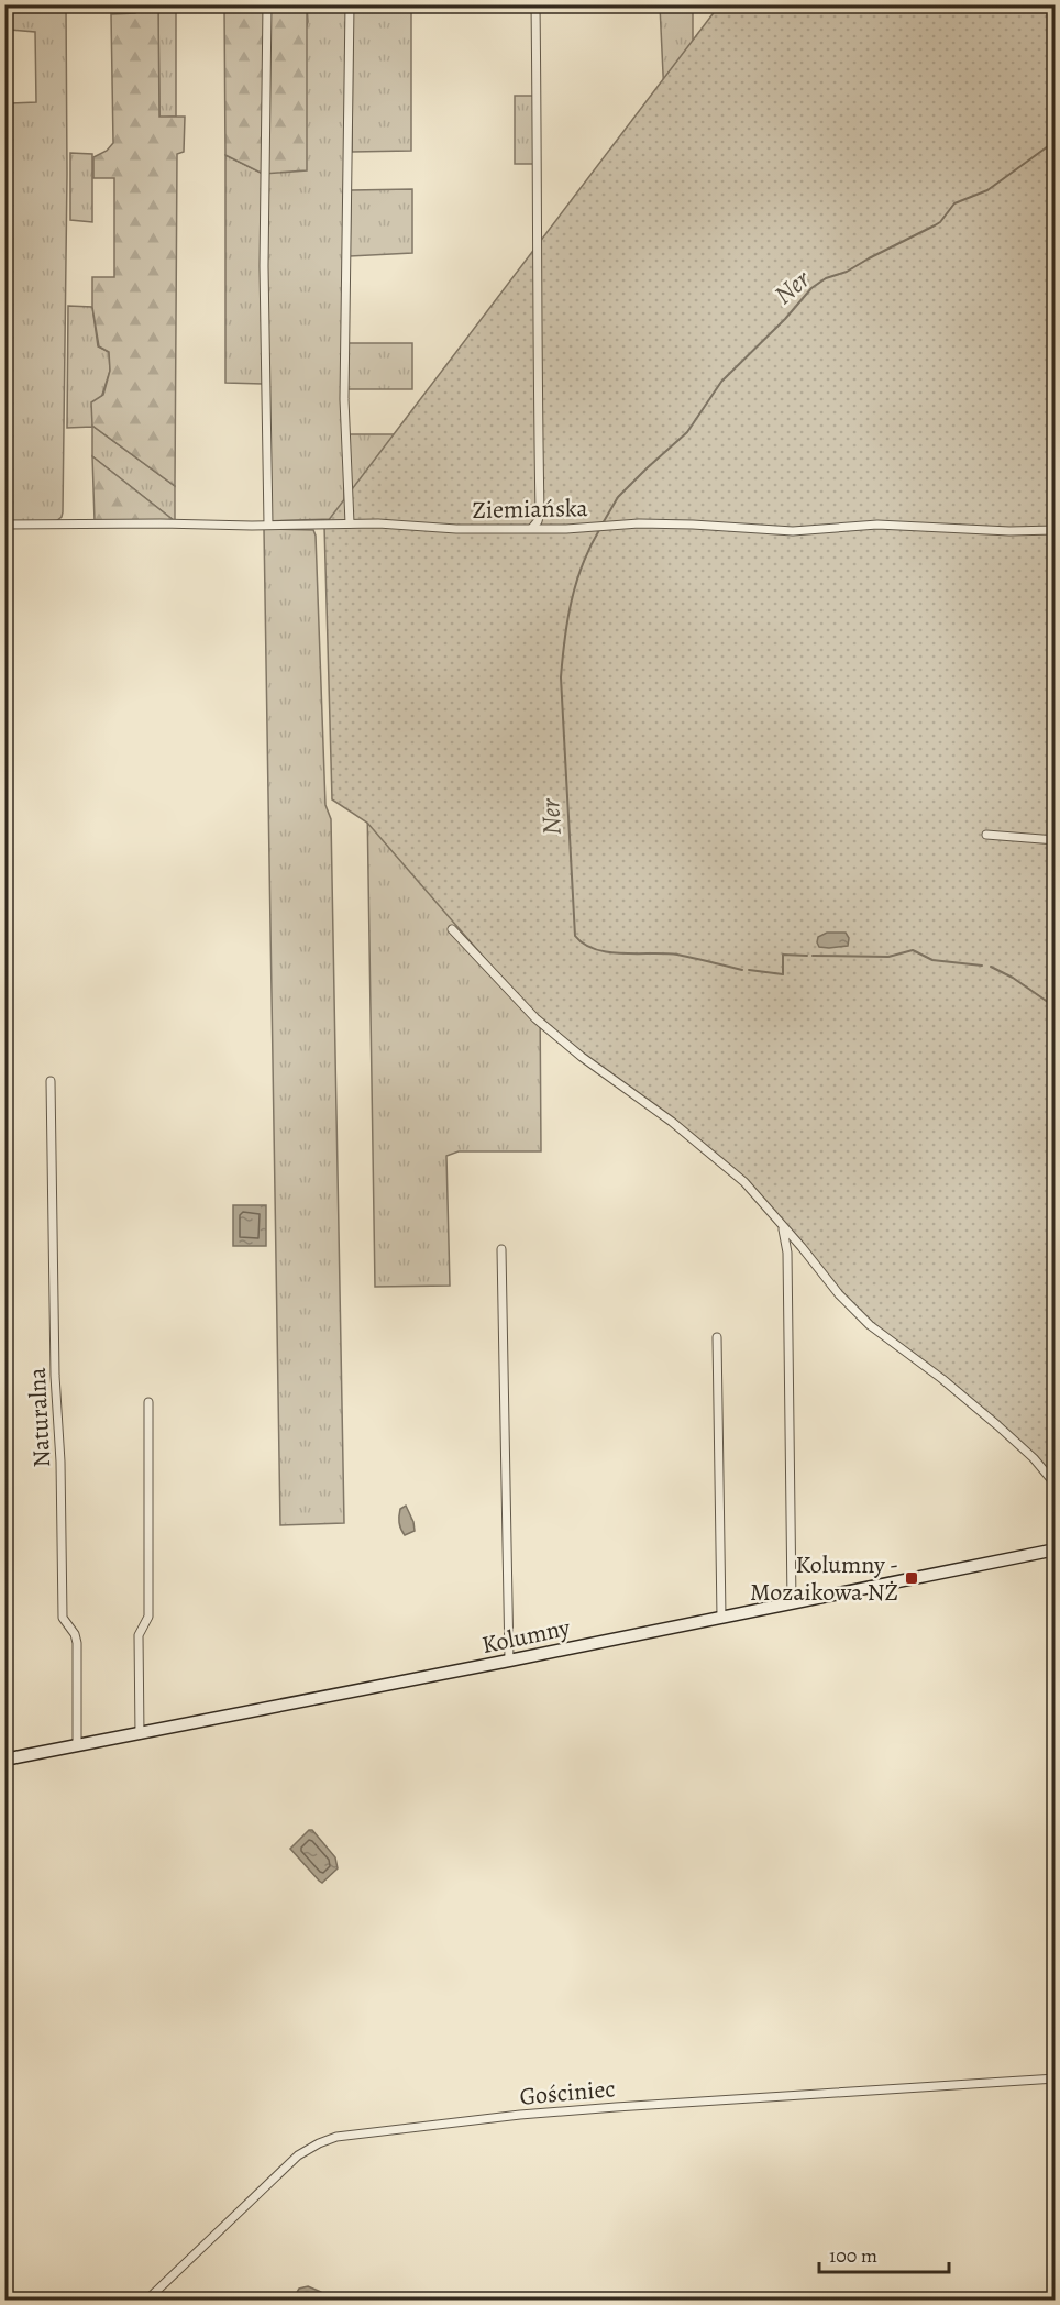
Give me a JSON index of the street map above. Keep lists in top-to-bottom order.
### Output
{
  "streets": {
    "street": [
      "Ziemiańska",
      "Naturalna",
      "Kolumny",
      "Gościniec"
    ]
  },
  "crossings": [
    ["Naturalna", "Kolumny"]
  ],
  "water": ["Ner"],
  "places": {
    "transit": ["Kolumny - Mozaikowa NŻ"]
  },
  "scale_bar": "100 m"
}
